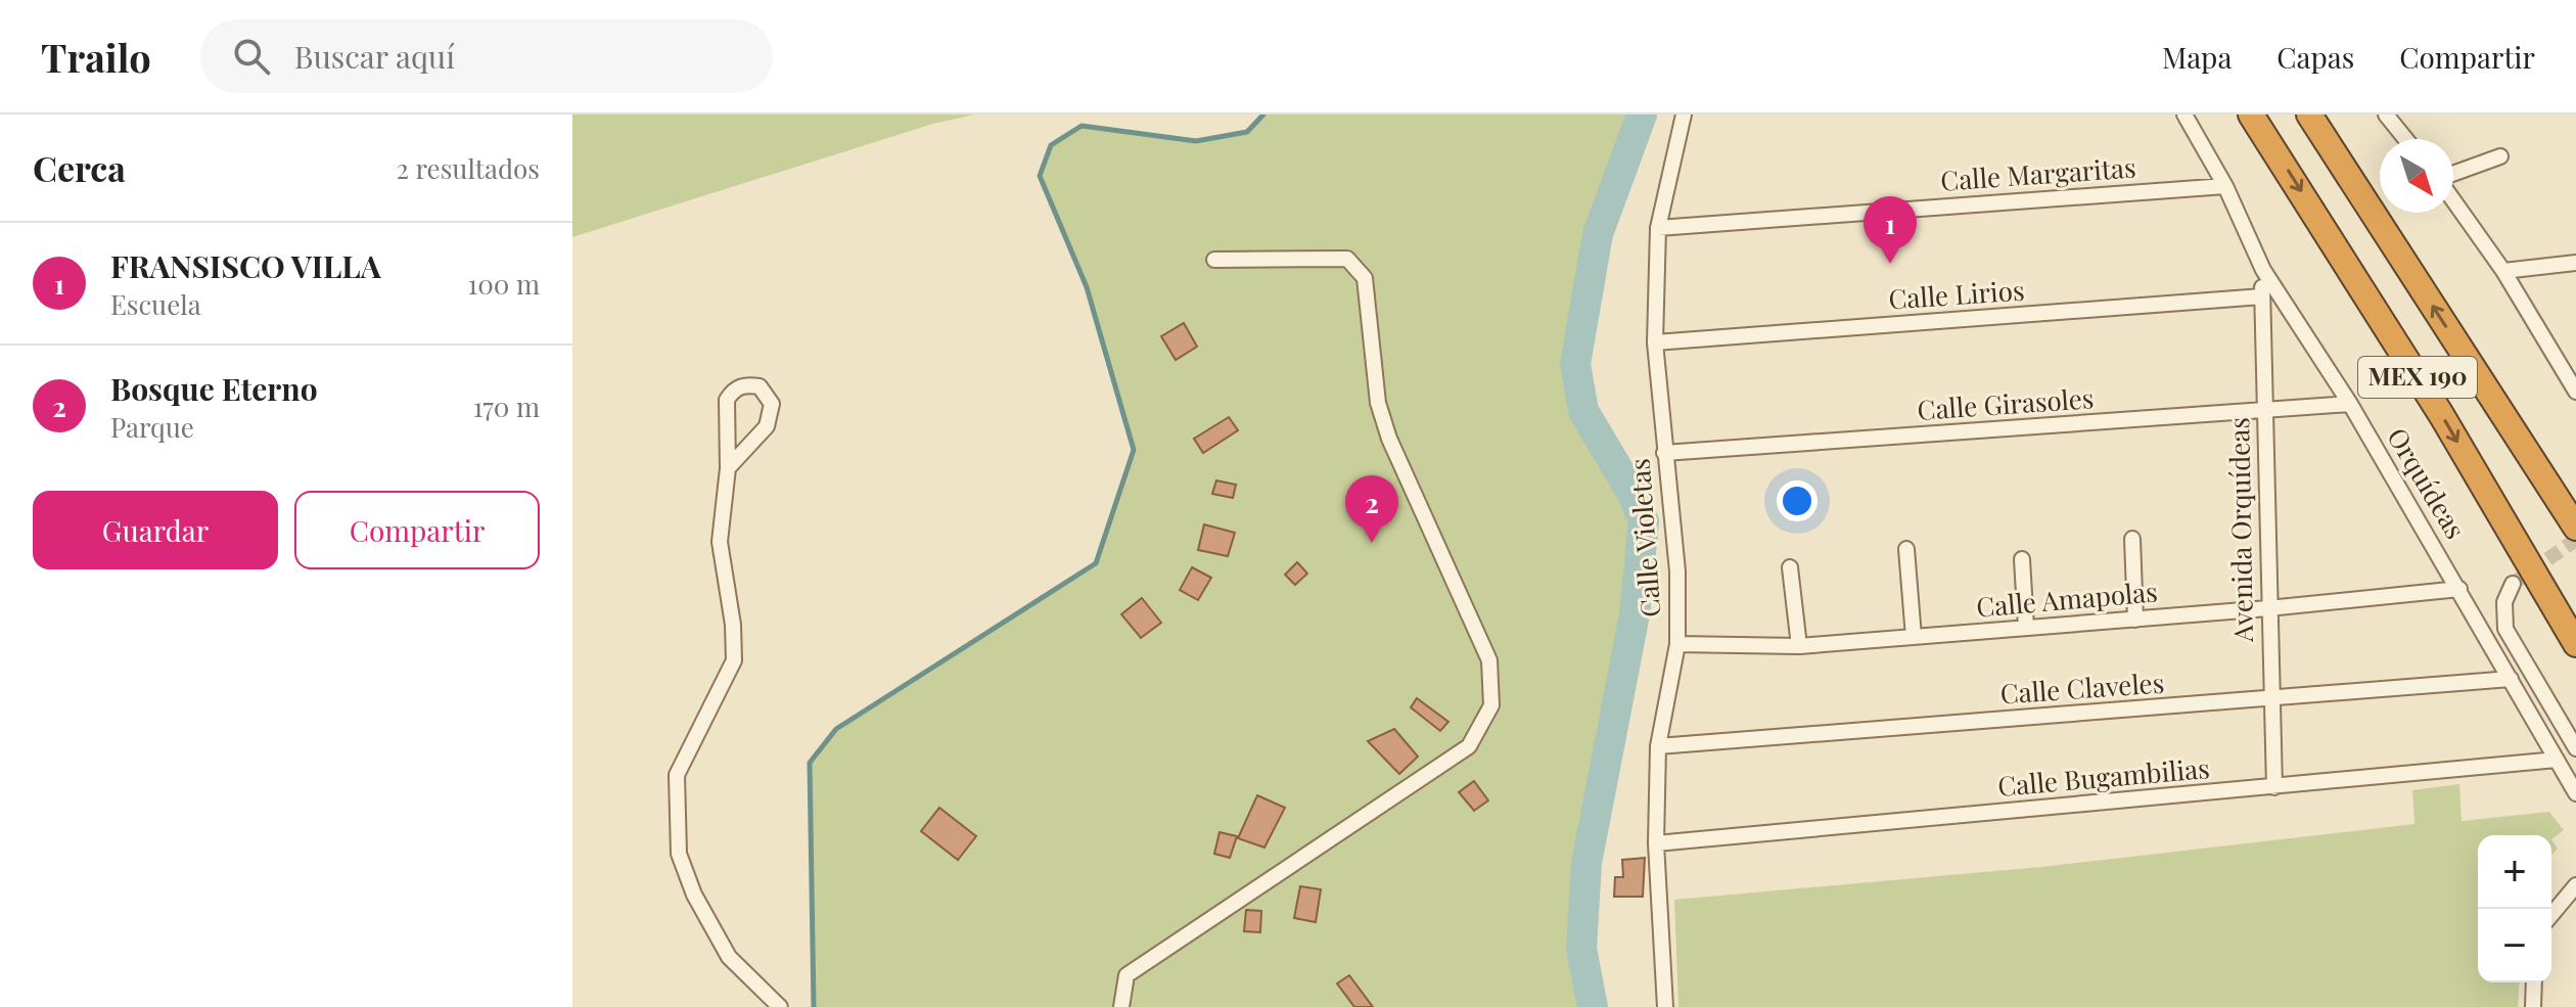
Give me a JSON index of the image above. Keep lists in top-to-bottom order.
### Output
{
  "streets": {
    "highway": ["MEX 190"],
    "street": [
      "Calle Margaritas",
      "Calle Lirios",
      "Calle Girasoles",
      "Orquídeas",
      "Avenida Orquídeas",
      "Calle Violetas",
      "Calle Amapolas",
      "Calle Claveles",
      "Calle Bugambilias"
    ]
  },
  "crossings": [
    ["Calle Margaritas", "Orquídeas"],
    ["Calle Margaritas", "Calle Violetas"],
    ["Calle Lirios", "Avenida Orquídeas"],
    ["Calle Lirios", "Calle Violetas"],
    ["Calle Girasoles", "Orquídeas"],
    ["Calle Girasoles", "Avenida Orquídeas"],
    ["Calle Girasoles", "Calle Violetas"],
    ["Orquídeas", "Avenida Orquídeas"],
    ["Orquídeas", "Calle Amapolas"],
    ["Orquídeas", "Calle Claveles"],
    ["Orquídeas", "Calle Bugambilias"],
    ["Avenida Orquídeas", "Calle Amapolas"],
    ["Avenida Orquídeas", "Calle Claveles"],
    ["Avenida Orquídeas", "Calle Bugambilias"],
    ["Calle Violetas", "Calle Amapolas"],
    ["Calle Violetas", "Calle Claveles"],
    ["Calle Violetas", "Calle Bugambilias"]
  ],
  "north": "bottom right",
  "page": {
    "header": "Trailo",
    "search": "Buscar aquí",
    "nav": ["Mapa", "Capas", "Compartir"],
    "heading": ["Cerca", "2 resultados"],
    "pins": ["1", "2"],
    "list": [
      {
        "mark": "1",
        "name": "FRANSISCO VILLA",
        "note": "Escuela",
        "value": "100 m"
      },
      {
        "mark": "2",
        "name": "Bosque Eterno",
        "note": "Parque",
        "value": "170 m"
      }
    ],
    "buttons": ["Guardar", "Compartir"],
    "map_buttons": ["+", "−"]
  }
}
